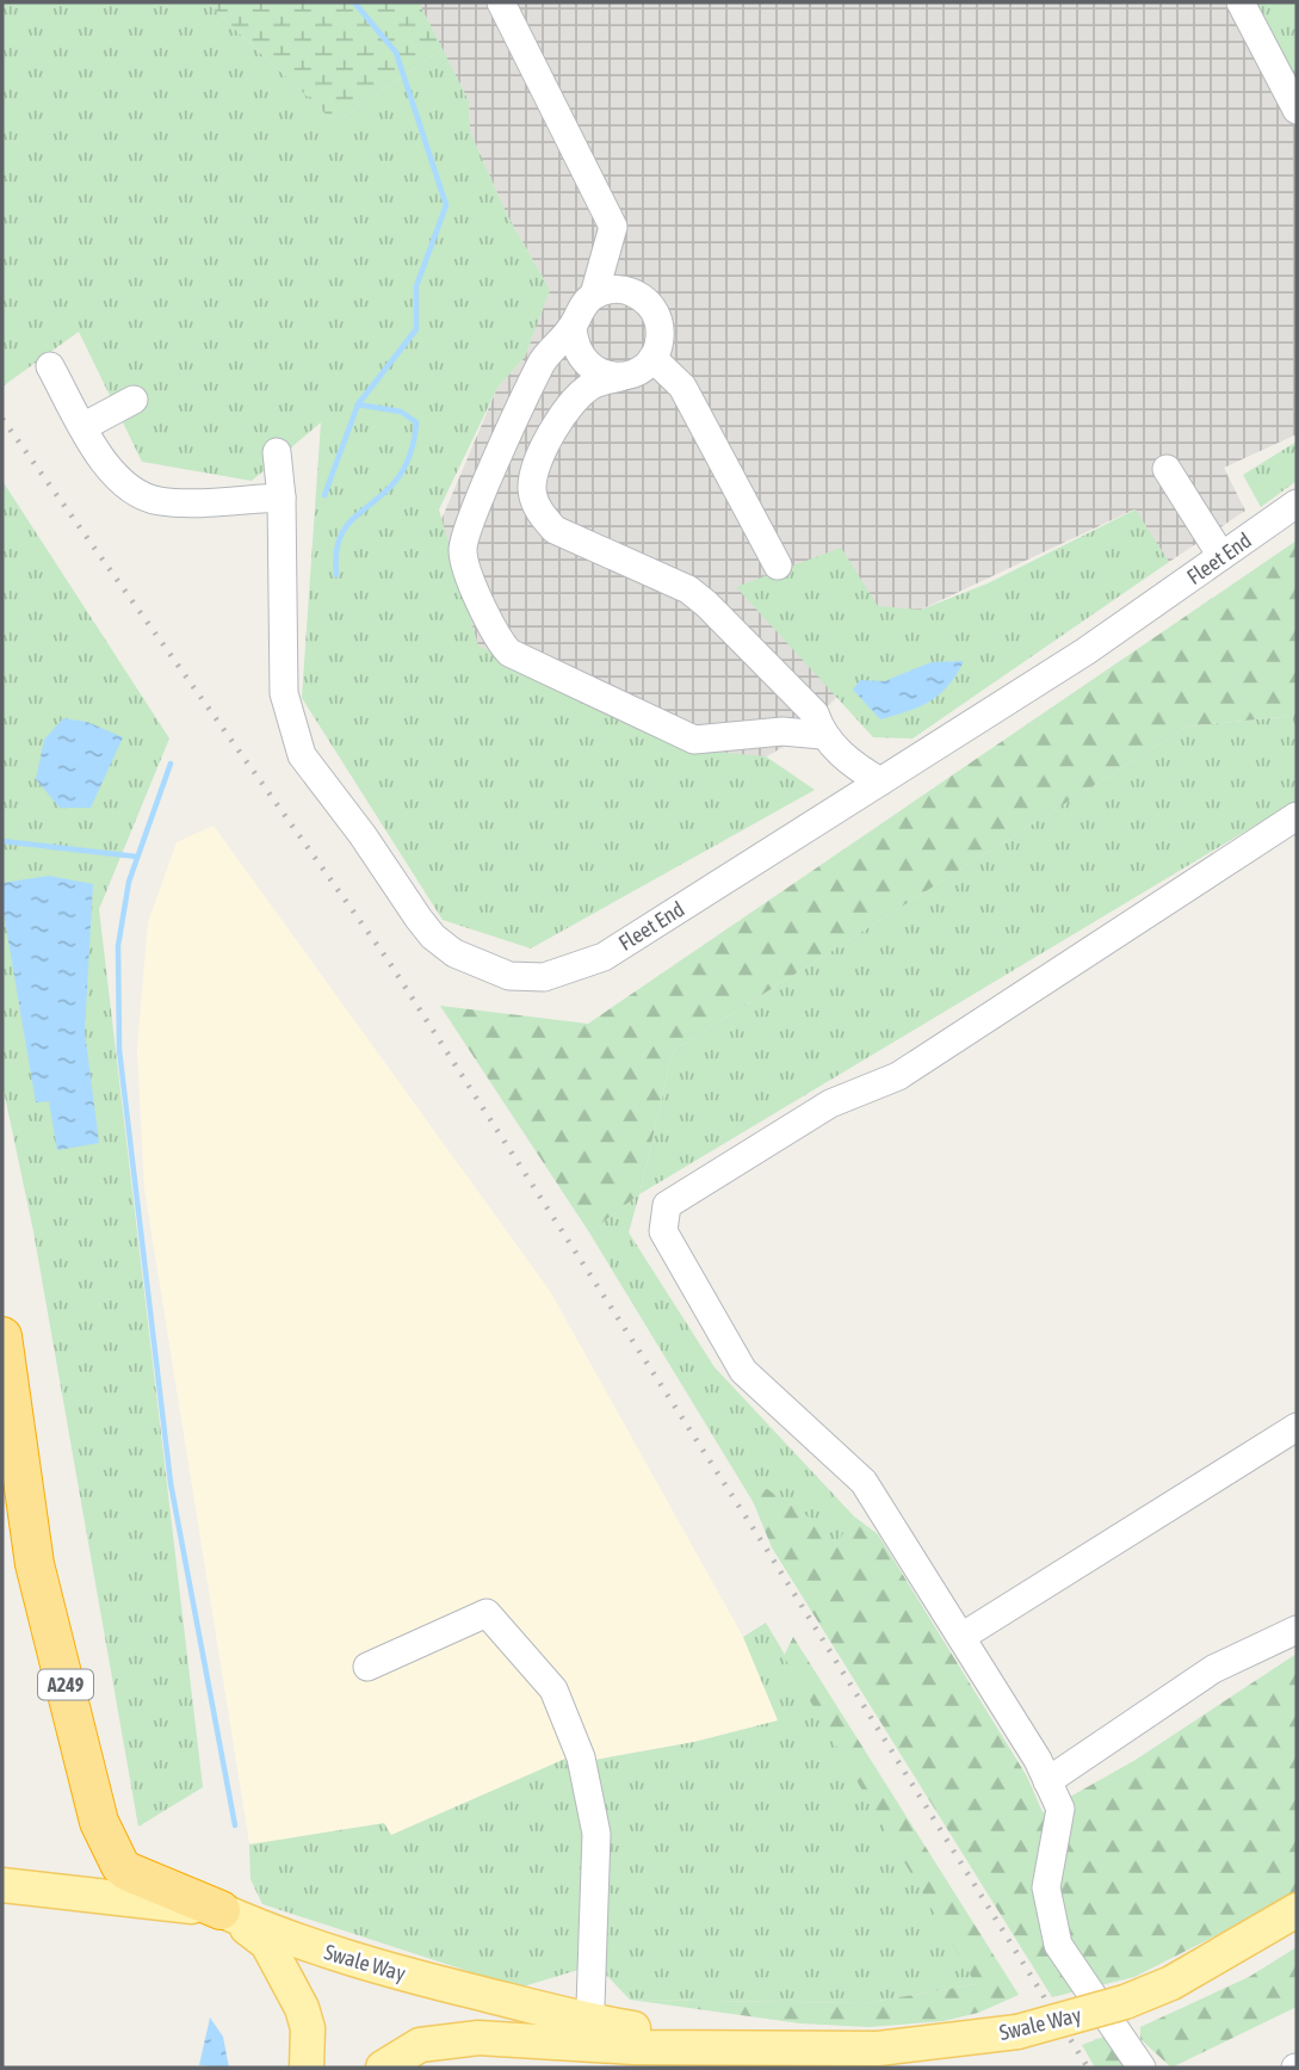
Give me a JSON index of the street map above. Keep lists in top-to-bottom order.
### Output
{
  "streets": {
    "highway": ["A249"],
    "main road": ["Swale Way"],
    "street": ["Fleet End"]
  },
  "crossings": [
    ["A249", "Swale Way"]
  ]
}
